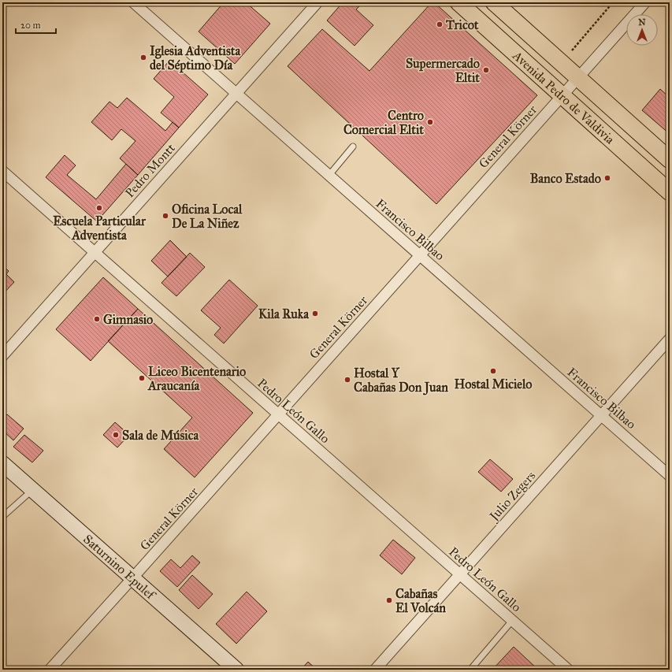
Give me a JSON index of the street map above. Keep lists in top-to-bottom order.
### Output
{
  "streets": {
    "main road": ["Avenida Pedro de Valdivia", "Saturnino Epulef"],
    "street": [
      "General Körner",
      "Pedro Montt",
      "Francisco Bilbao",
      "Pedro León Gallo",
      "Julio Zegers"
    ]
  },
  "crossings": [
    ["Avenida Pedro de Valdivia", "General Körner"],
    ["General Körner", "Francisco Bilbao"],
    ["General Körner", "Pedro León Gallo"],
    ["General Körner", "Saturnino Epulef"],
    ["Pedro Montt", "Francisco Bilbao"],
    ["Pedro Montt", "Pedro León Gallo"],
    ["Francisco Bilbao", "Julio Zegers"],
    ["Pedro León Gallo", "Julio Zegers"]
  ],
  "places": [
    "Tricot",
    "Iglesia Adventista del Séptimo Día",
    "Supermercado Eltit",
    "Centro Comercial Eltit",
    "Banco Estado",
    "Escuela Particular Adventista",
    "Oficina Local De La Niñez",
    "Kila Ruka",
    "Gimnasio",
    "Hostal Micielo",
    "Liceo Bicentenario Araucanía",
    "Hostal Y Cabañas Don Juan",
    "Sala de Música",
    "Cabañas El Volcán"
  ],
  "scale_bar": "20 m",
  "north": "top"
}
